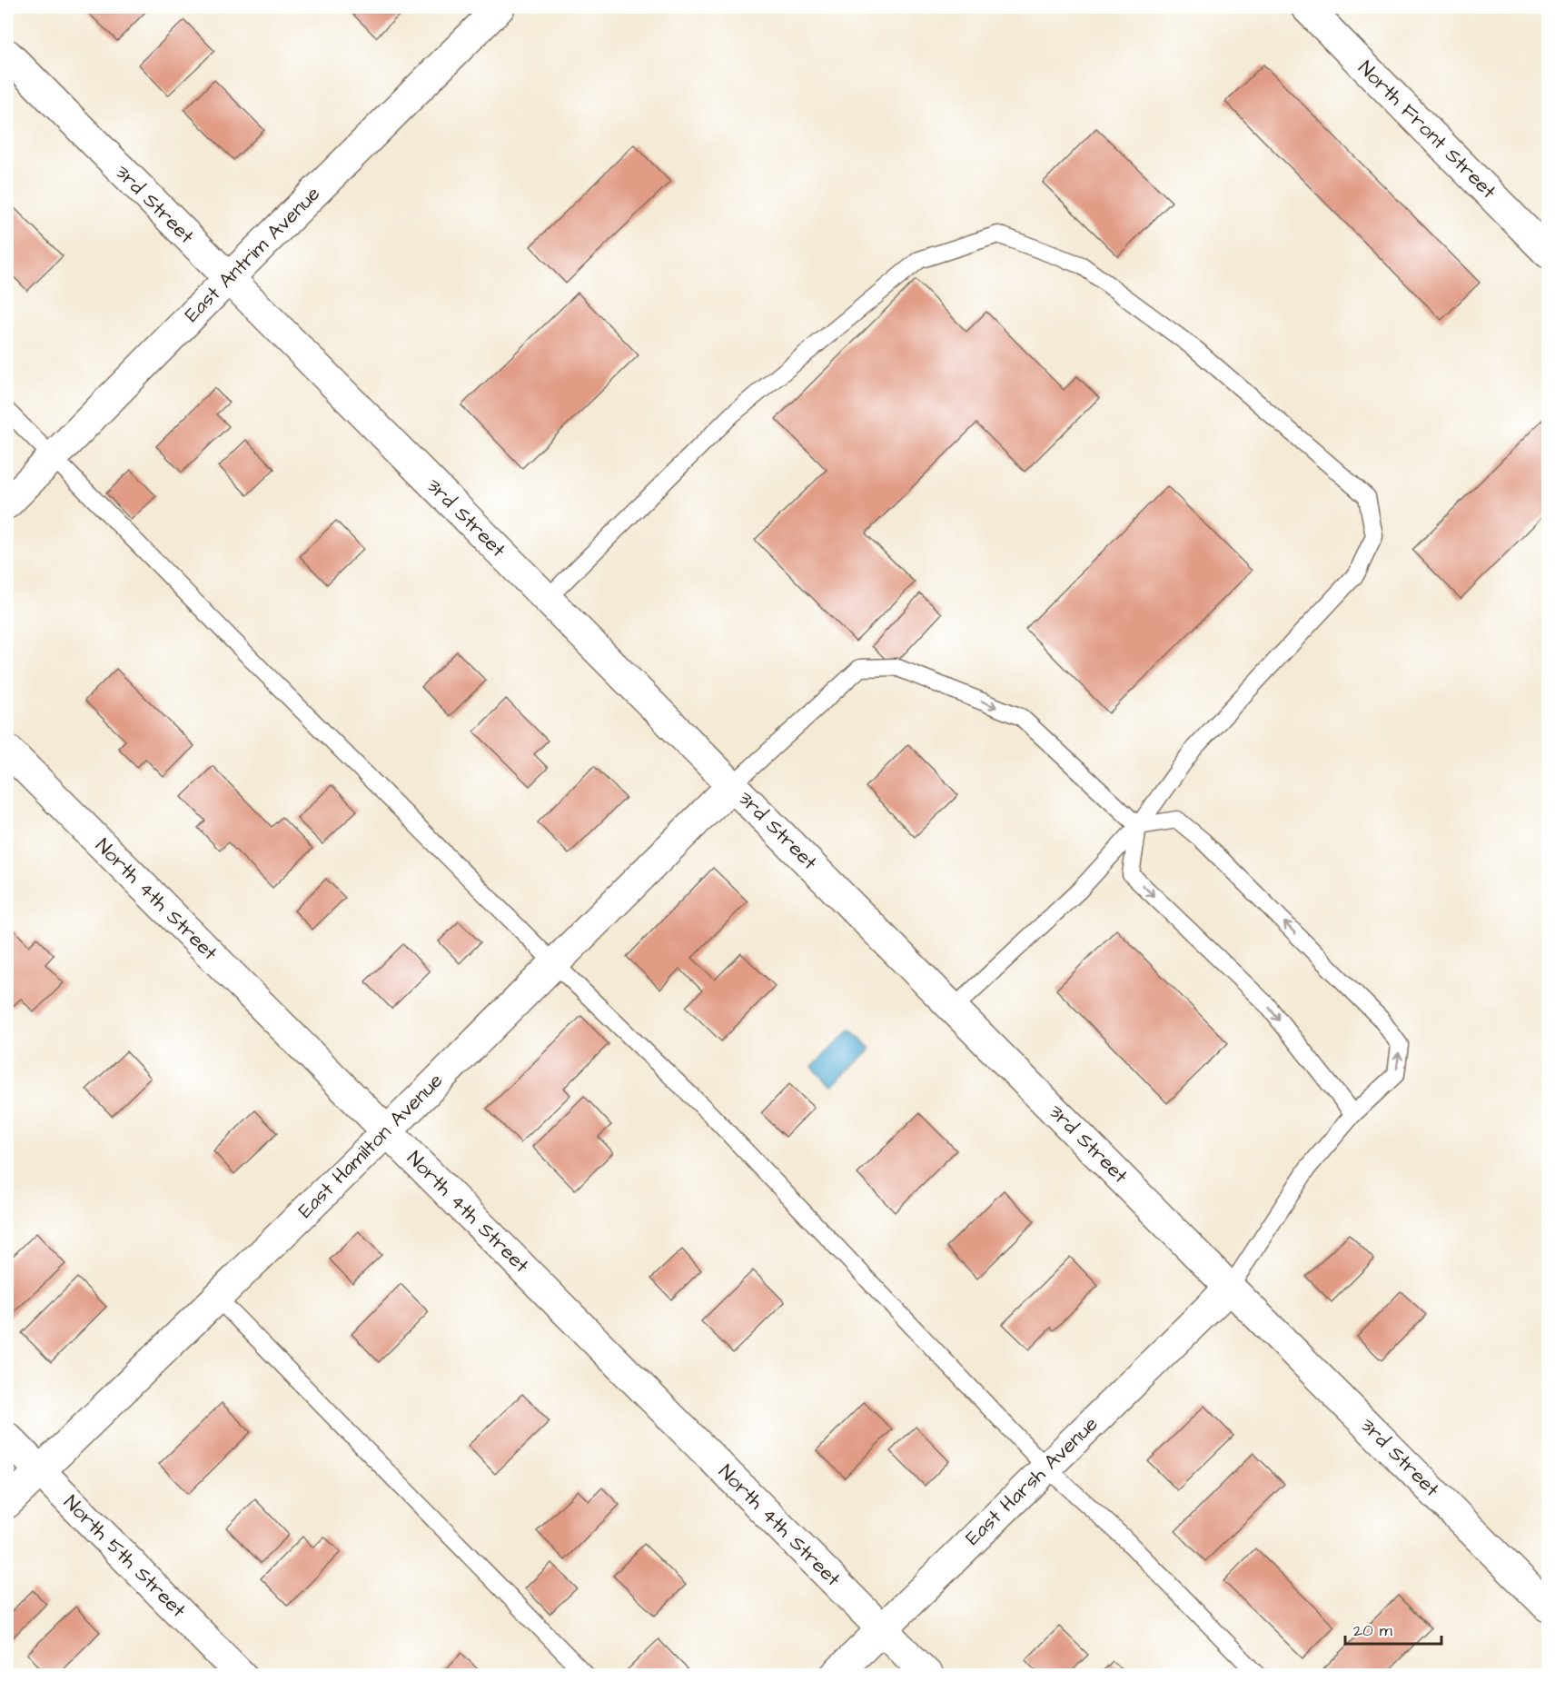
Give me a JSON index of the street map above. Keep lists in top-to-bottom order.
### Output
{
  "streets": {
    "street": [
      "North Front Street",
      "3rd Street",
      "East Antrim Avenue",
      "North 4th Street",
      "East Hamilton Avenue",
      "East Harsh Avenue",
      "North 5th Street"
    ]
  },
  "crossings": [
    ["3rd Street", "East Antrim Avenue"],
    ["3rd Street", "East Hamilton Avenue"],
    ["3rd Street", "East Harsh Avenue"],
    ["North 4th Street", "East Hamilton Avenue"],
    ["North 4th Street", "East Harsh Avenue"],
    ["East Hamilton Avenue", "North 5th Street"]
  ],
  "scale_bar": "20 m"
}
